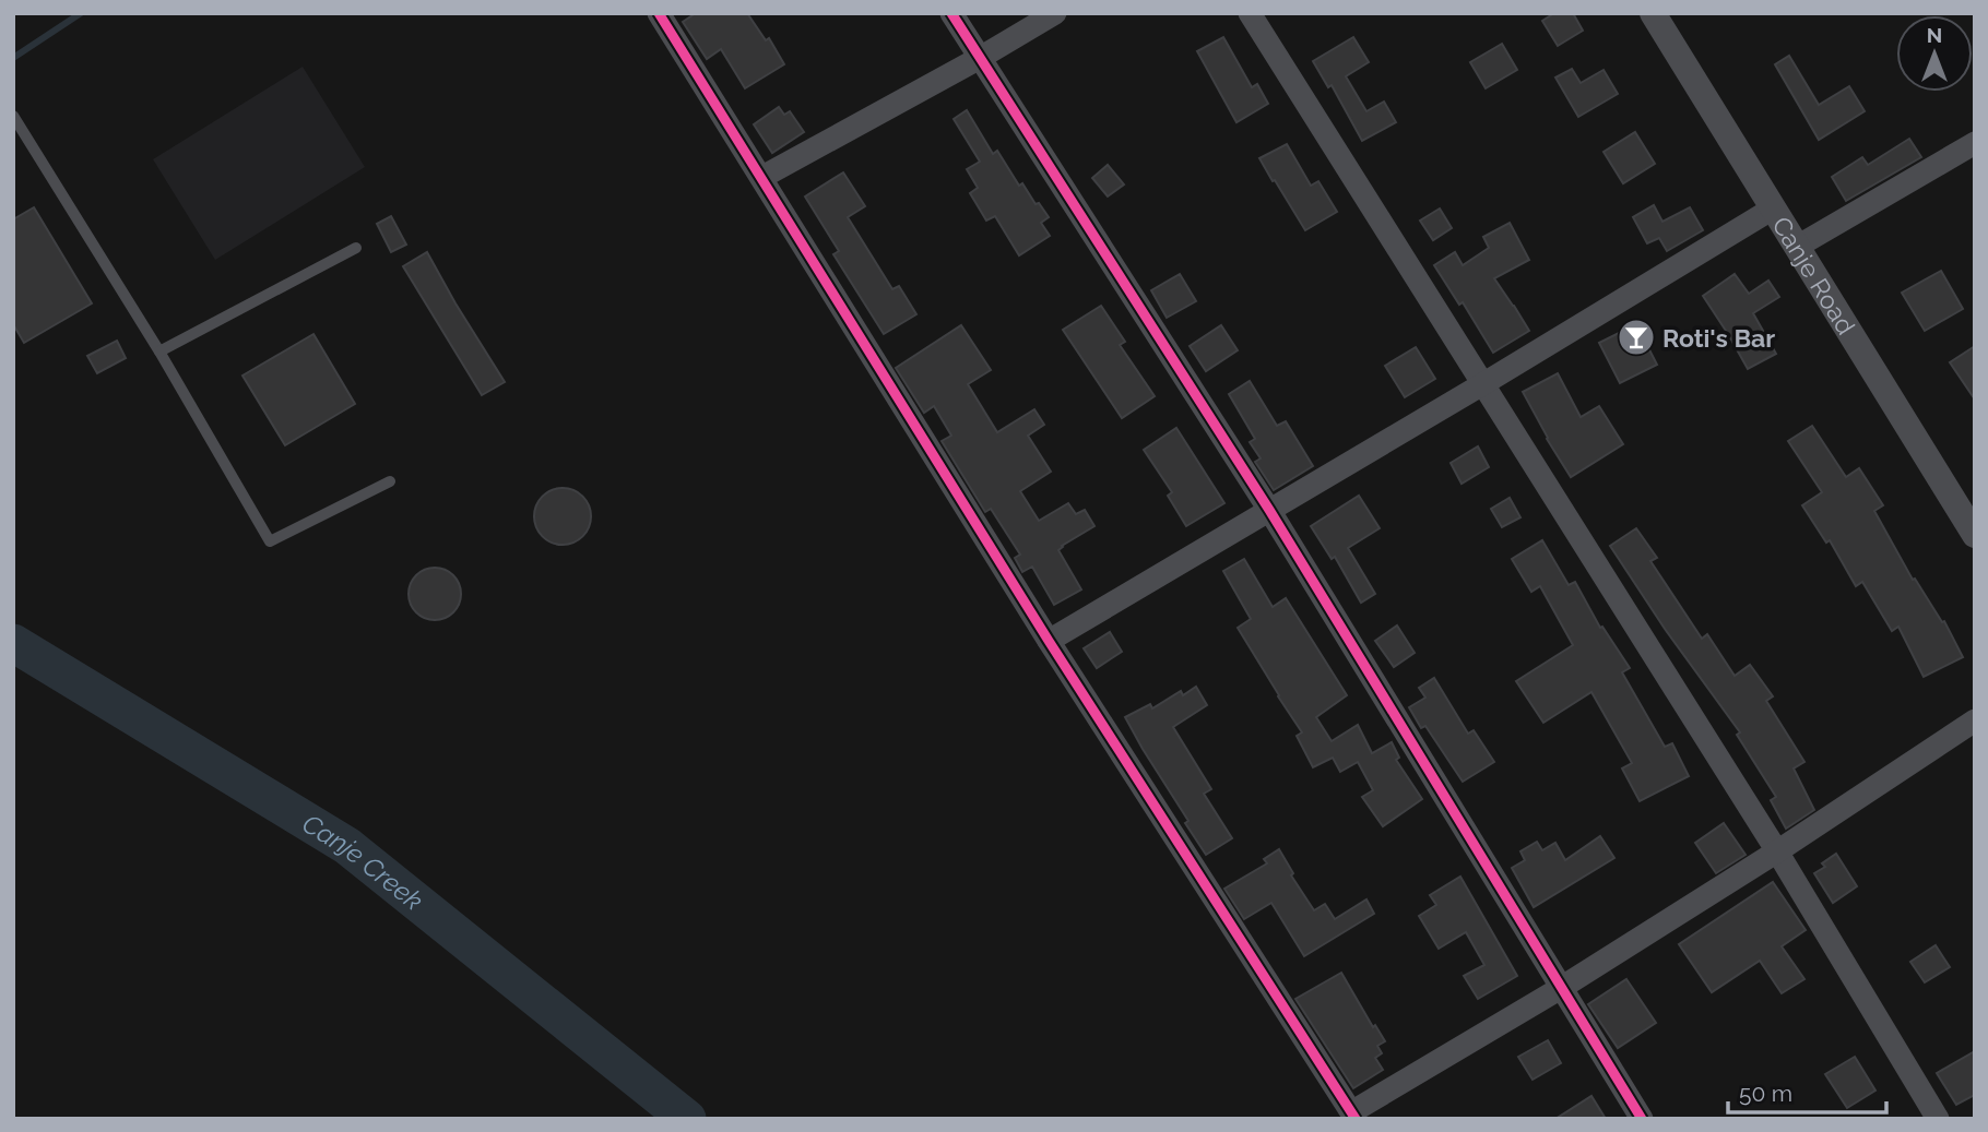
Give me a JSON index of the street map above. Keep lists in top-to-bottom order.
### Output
{
  "streets": {
    "street": ["Canje Road"]
  },
  "water": ["Canje Creek"],
  "places": {
    "bar": ["Roti's Bar"]
  },
  "scale_bar": "50 m",
  "north": "top"
}
